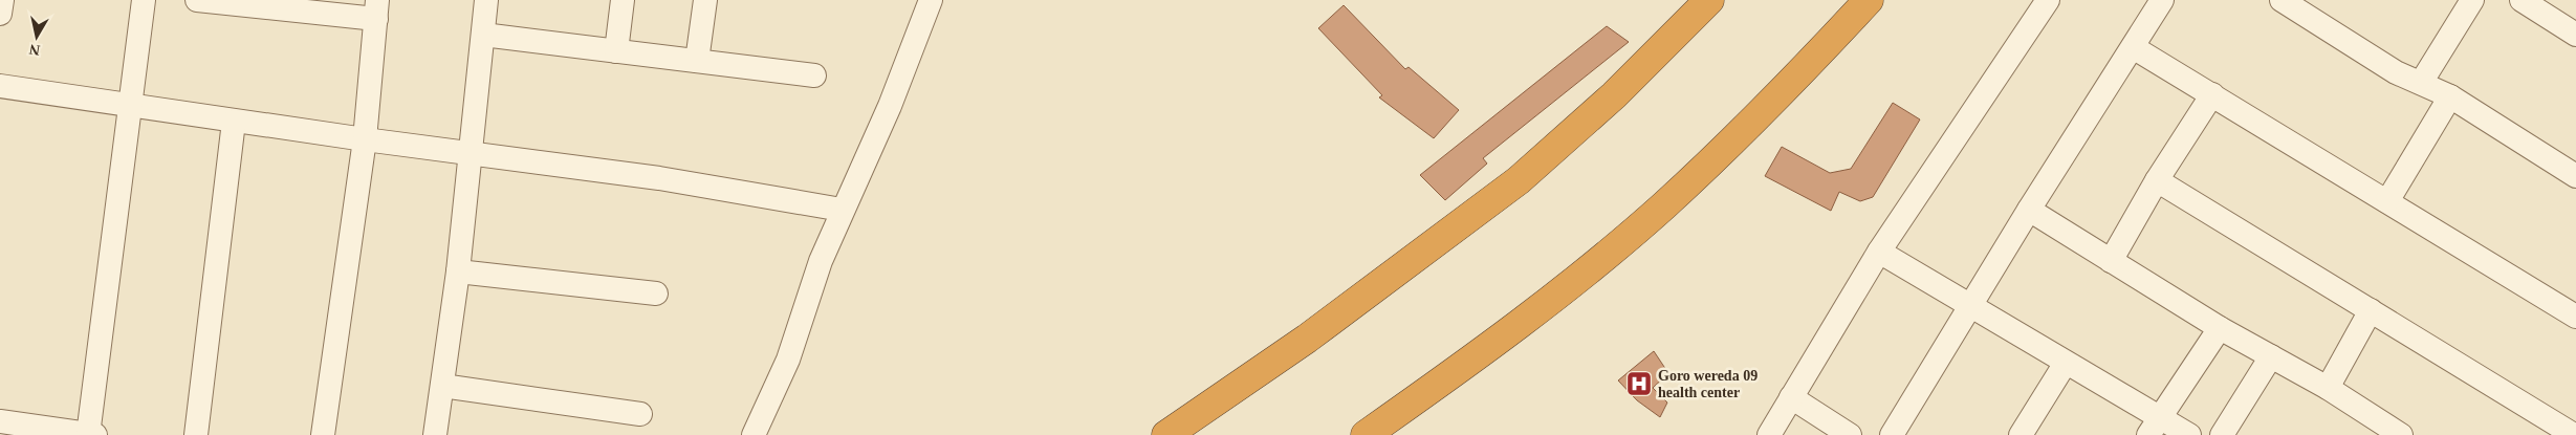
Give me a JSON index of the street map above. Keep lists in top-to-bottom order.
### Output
{
  "places": {
    "hospital": ["Goro wereda 09 health center"]
  },
  "north": "bottom"
}
